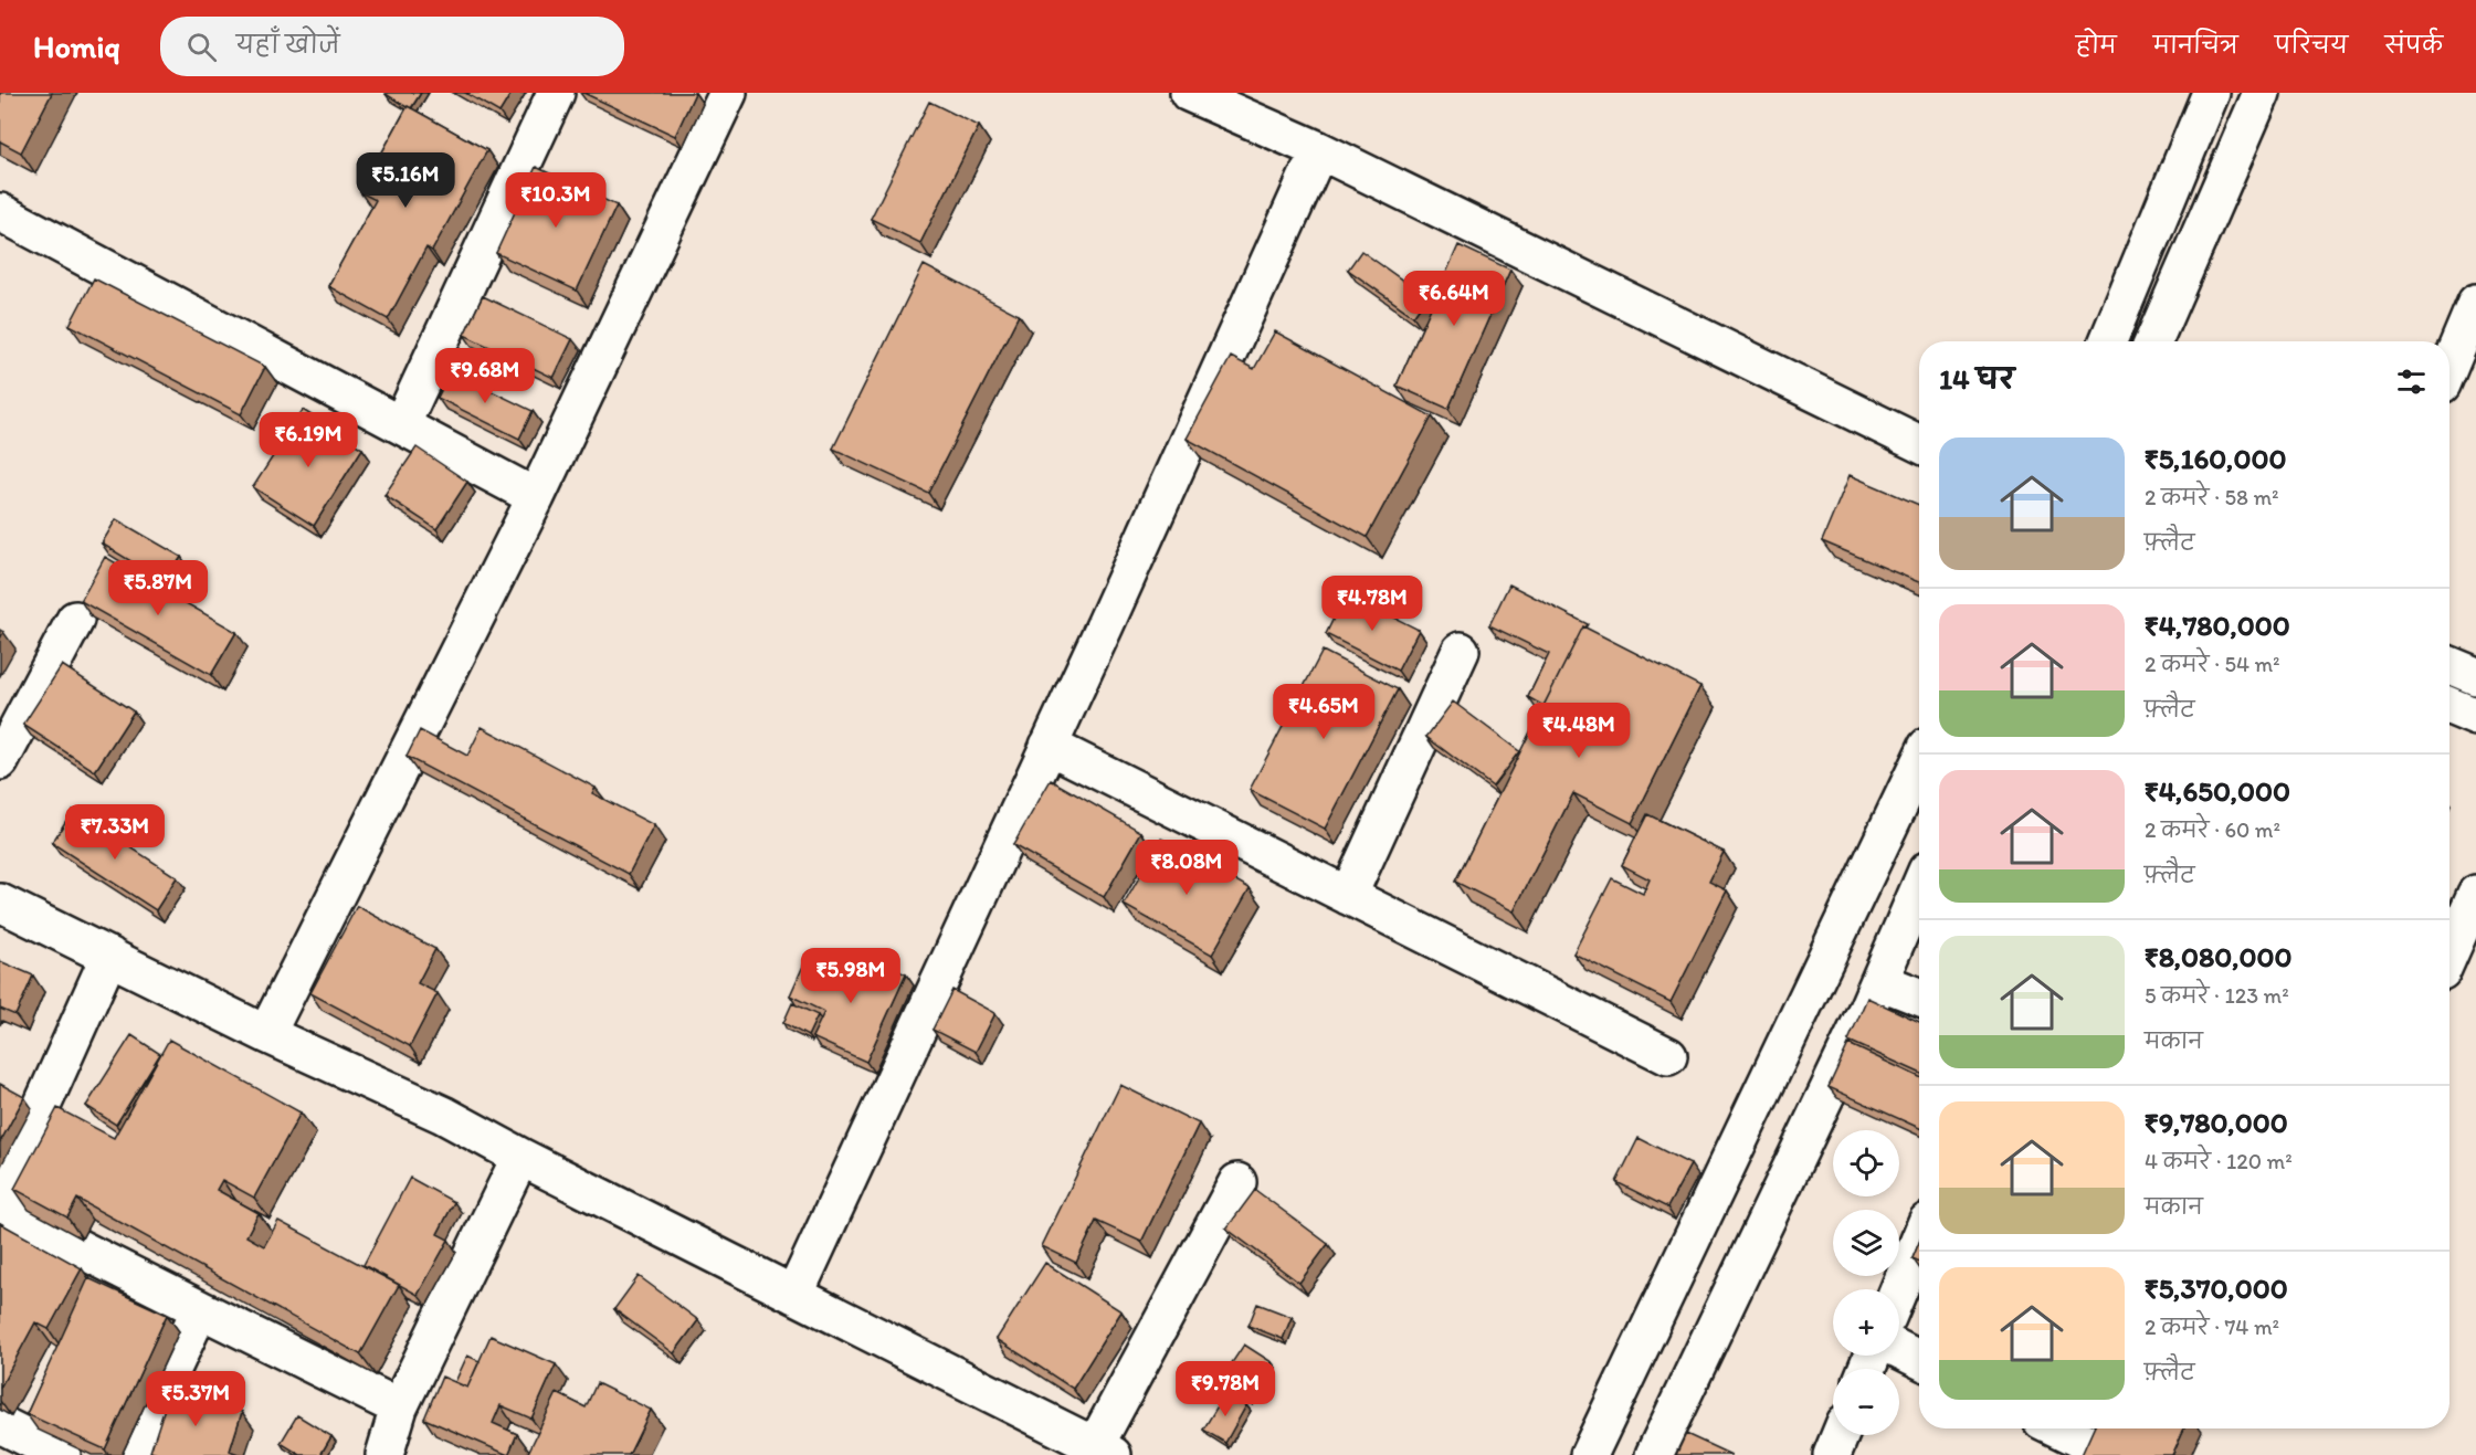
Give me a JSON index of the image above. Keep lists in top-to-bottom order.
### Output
{
  "page": {
    "header": "Homiq",
    "search": "यहाँ खोजें",
    "nav": [
      "होम",
      "मानचित्र",
      "परिचय",
      "संपर्क"
    ],
    "price": [
      "₹5.16M",
      "₹10.3M",
      "₹6.64M",
      "₹9.68M",
      "₹6.19M",
      "₹5.87M",
      "₹4.78M",
      "₹4.65M",
      "₹4.48M",
      "₹7.33M",
      "₹8.08M",
      "₹5.98M",
      "₹9.78M",
      "₹5.37M"
    ],
    "heading": "14 घर",
    "list": [
      {
        "name": "₹5,160,000",
        "note": "2 कमरे · 58 m² · फ़्लैट"
      },
      {
        "name": "₹4,780,000",
        "note": "2 कमरे · 54 m² · फ़्लैट"
      },
      {
        "name": "₹4,650,000",
        "note": "2 कमरे · 60 m² · फ़्लैट"
      },
      {
        "name": "₹8,080,000",
        "note": "5 कमरे · 123 m² · मकान"
      },
      {
        "name": "₹9,780,000",
        "note": "4 कमरे · 120 m² · मकान"
      },
      {
        "name": "₹5,370,000",
        "note": "2 कमरे · 74 m² · फ़्लैट"
      }
    ],
    "map_buttons": ["+", "−"]
  }
}
